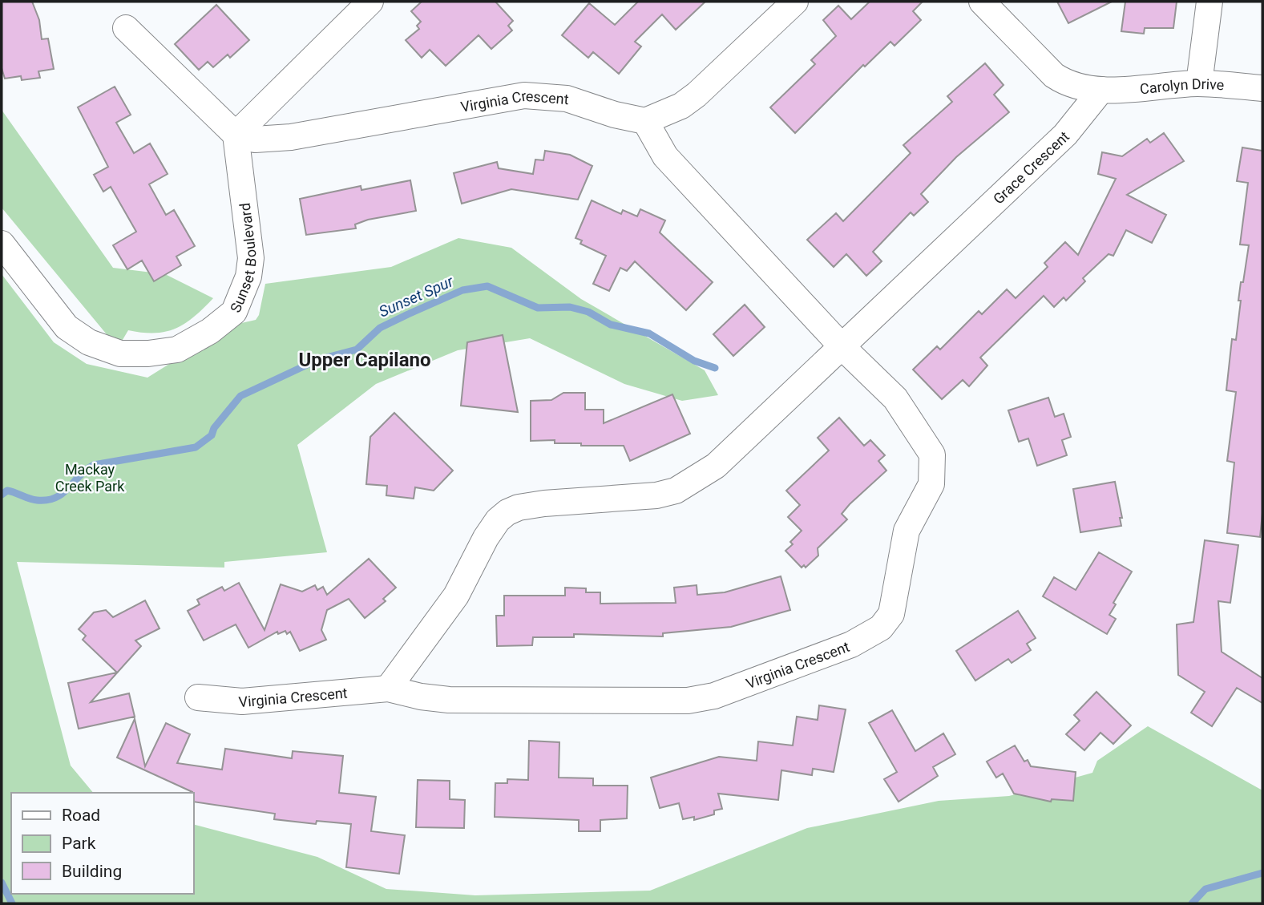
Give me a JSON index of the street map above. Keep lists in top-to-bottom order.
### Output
{
  "streets": {
    "street": [
      "Carolyn Drive",
      "Virginia Crescent",
      "Grace Crescent",
      "Sunset Boulevard"
    ]
  },
  "crossings": [
    ["Carolyn Drive", "Grace Crescent"],
    ["Virginia Crescent", "Grace Crescent"],
    ["Virginia Crescent", "Sunset Boulevard"]
  ],
  "districts": ["Upper Capilano"],
  "water": ["Sunset Spur"],
  "parks": ["Mackay Creek Park"],
  "legend": ["Road", "Park", "Building"]
}
